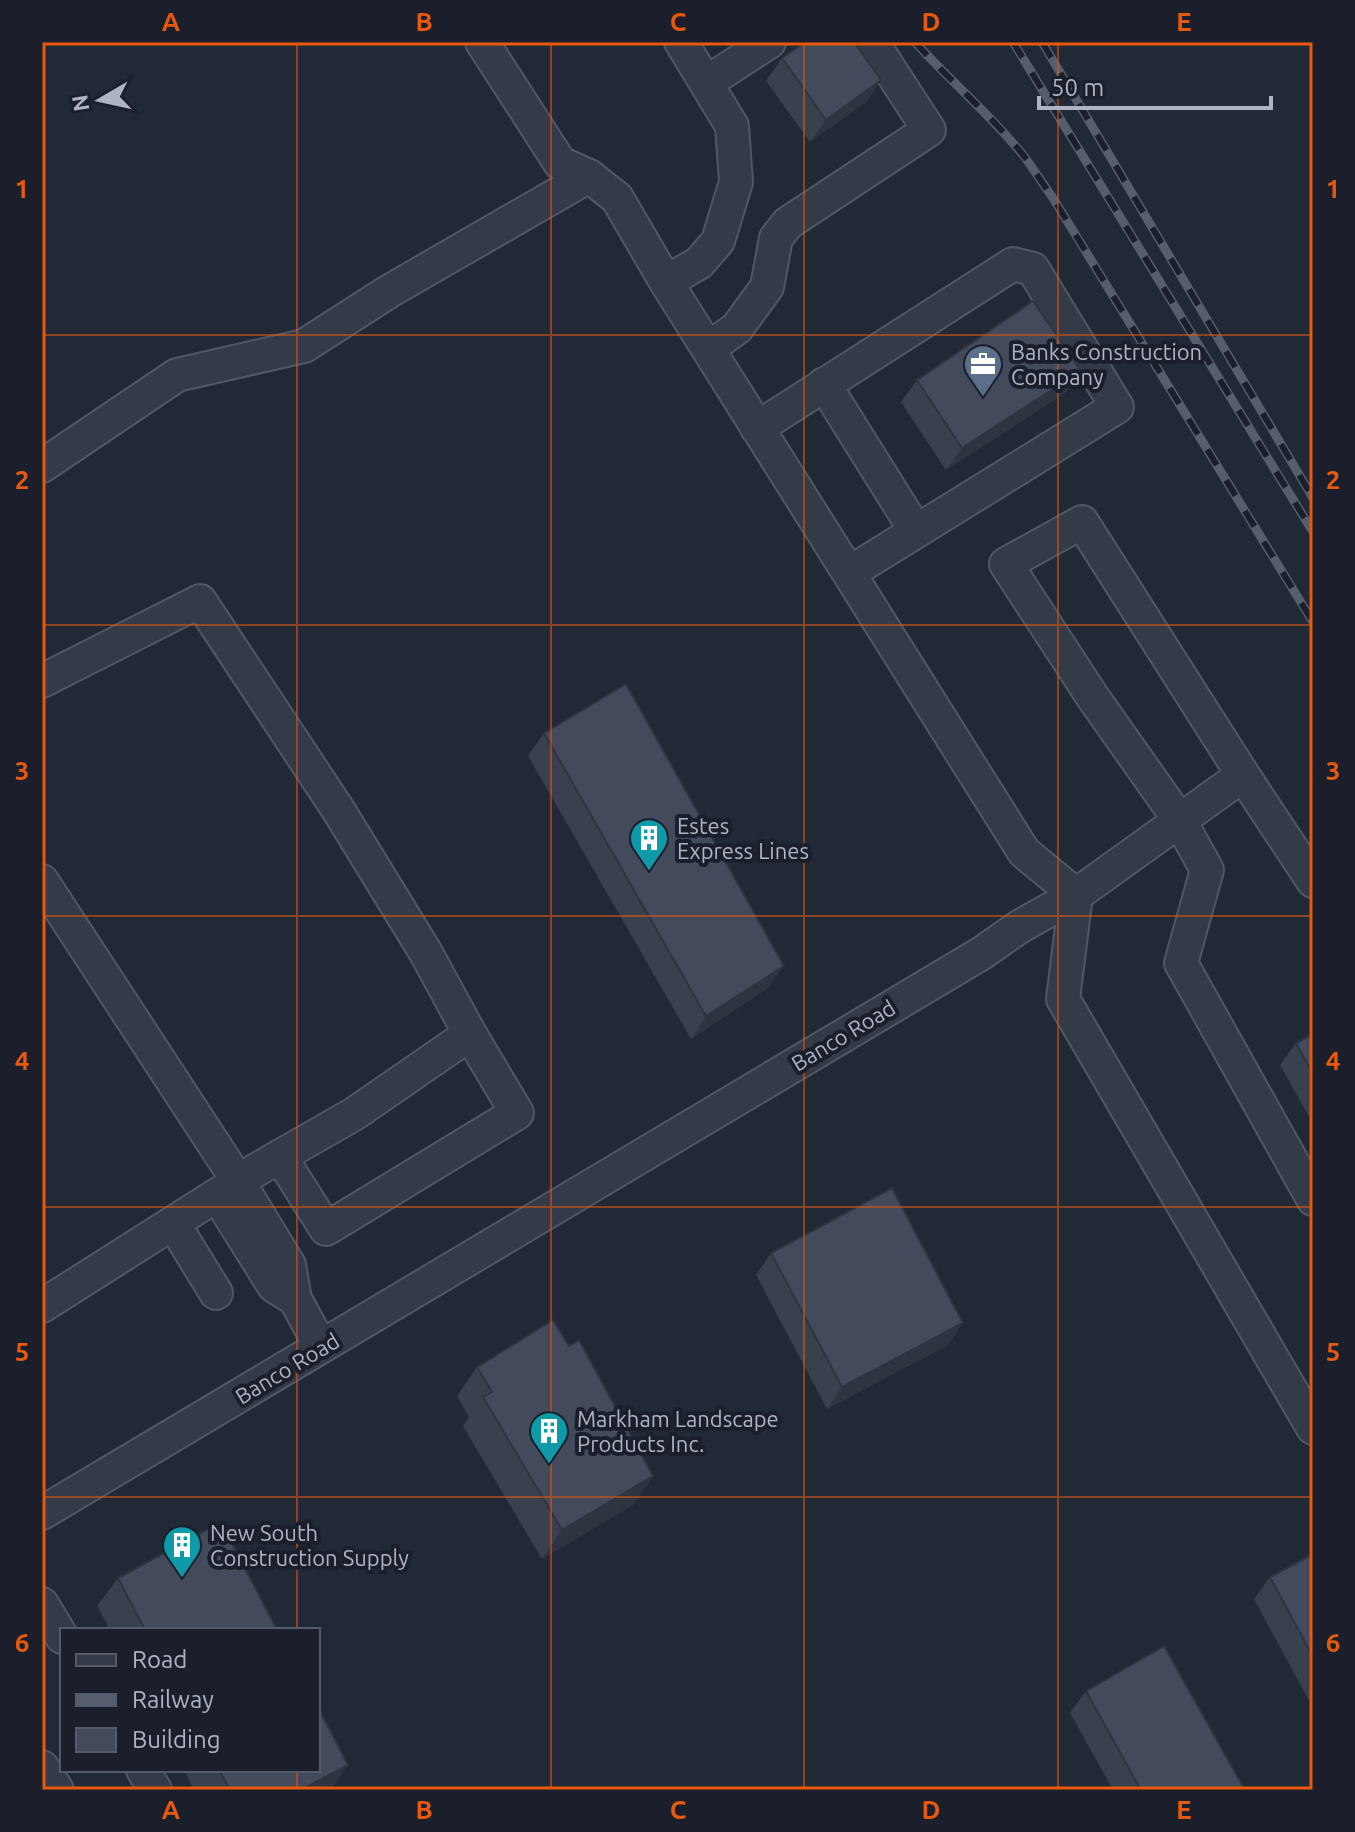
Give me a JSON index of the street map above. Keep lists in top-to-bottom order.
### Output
{
  "streets": {
    "street": ["Banco Road"]
  },
  "places": {
    "office": ["Banks Construction Company"],
    "building": ["Estes Express Lines", "Markham Landscape Products Inc.", "New South Construction Supply"]
  },
  "legend": ["Road", "Railway", "Building"],
  "scale_bar": "50 m",
  "north": "left",
  "grid": {
    "columns": [
      "A",
      "B",
      "C",
      "D",
      "E"
    ],
    "rows": [
      "1",
      "2",
      "3",
      "4",
      "5",
      "6"
    ]
  }
}
